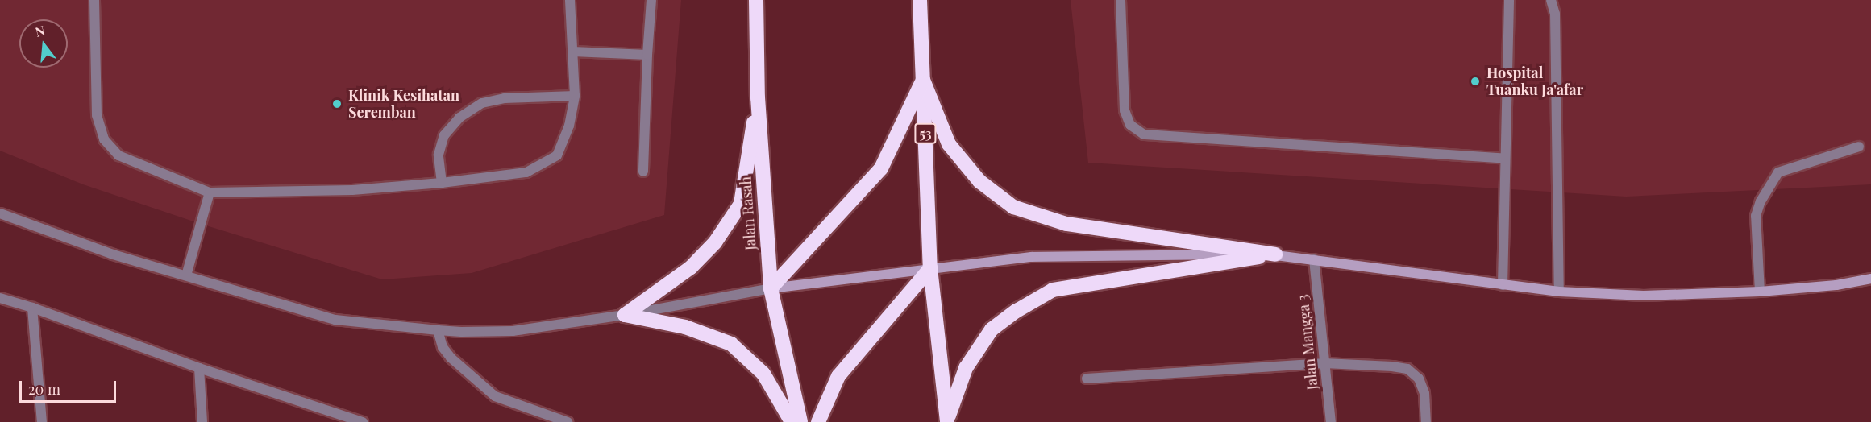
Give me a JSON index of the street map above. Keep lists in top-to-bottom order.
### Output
{
  "streets": {
    "highway": ["53", "Jalan Rasah"],
    "street": ["Jalan Mangga 3"]
  },
  "places": ["Hospital Tuanku Ja'afar", "Klinik Kesihatan Seremban"],
  "scale_bar": "20 m",
  "north": "top"
}
